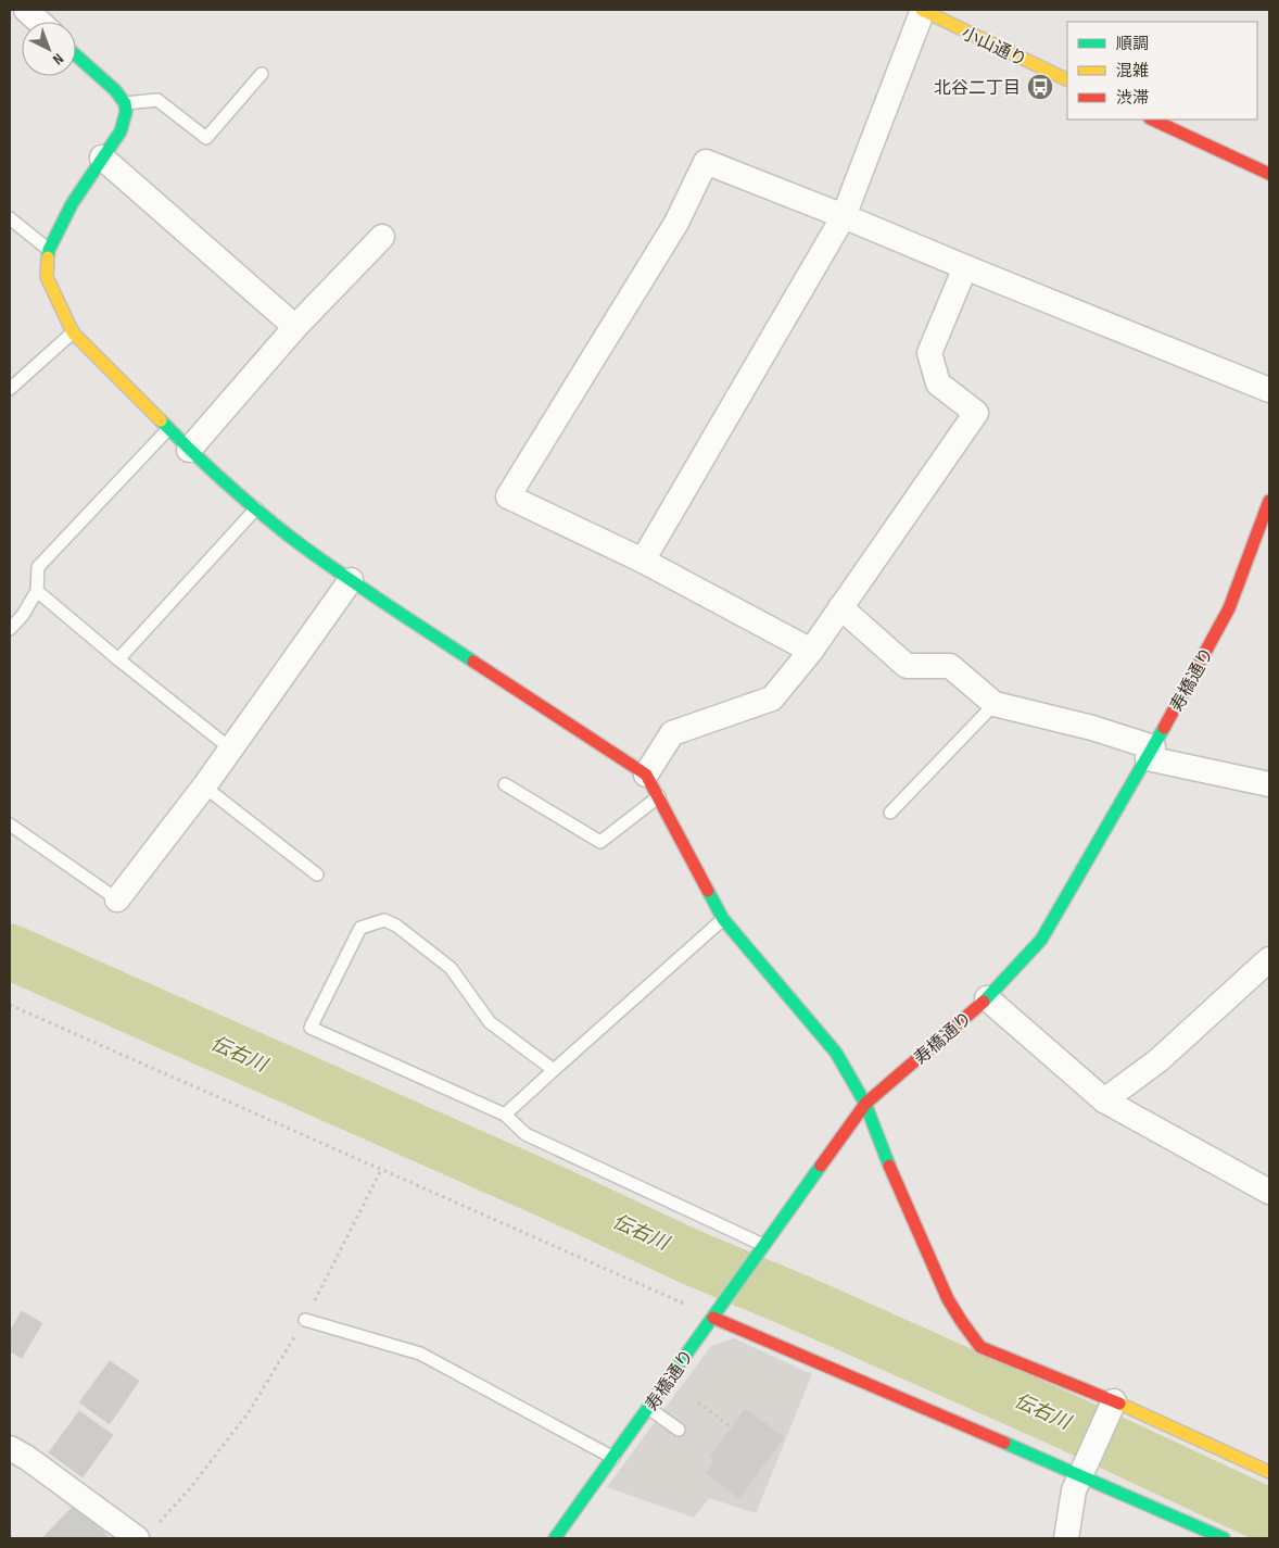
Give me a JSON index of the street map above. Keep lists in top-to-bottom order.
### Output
{
  "streets": {
    "street": ["小山通り", "寿橋通り"]
  },
  "water": ["伝右川"],
  "places": {
    "bus stop": ["北谷二丁目"]
  },
  "legend": ["順調", "混雑", "渋滞"],
  "north": "bottom right"
}
